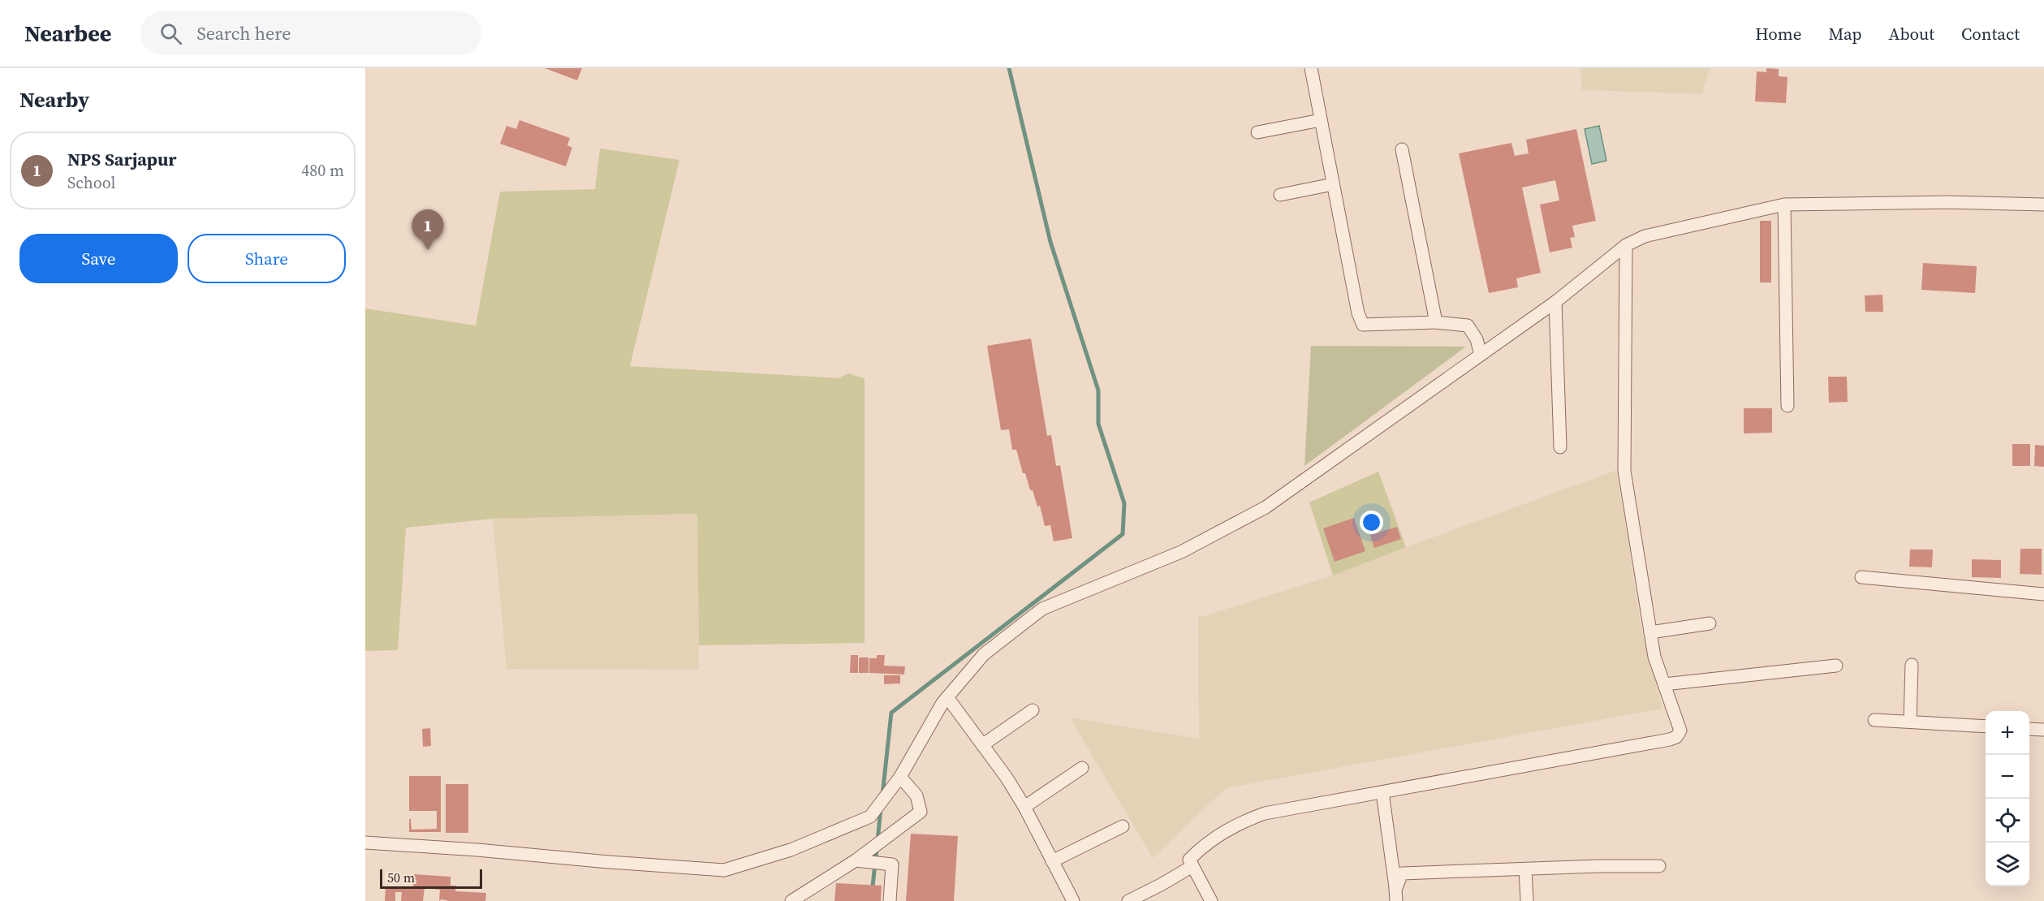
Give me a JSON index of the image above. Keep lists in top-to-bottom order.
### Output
{
  "scale_bar": "50 m",
  "page": {
    "header": "Nearbee",
    "search": "Search here",
    "nav": [
      "Home",
      "Map",
      "About",
      "Contact"
    ],
    "heading": "Nearby",
    "list": [
      {
        "mark": "1",
        "name": "NPS Sarjapur",
        "note": "School",
        "value": "480 m"
      }
    ],
    "pins": "1",
    "buttons": ["Save", "Share"],
    "map_buttons": ["+", "−"],
    "scale": "50 m"
  }
}
